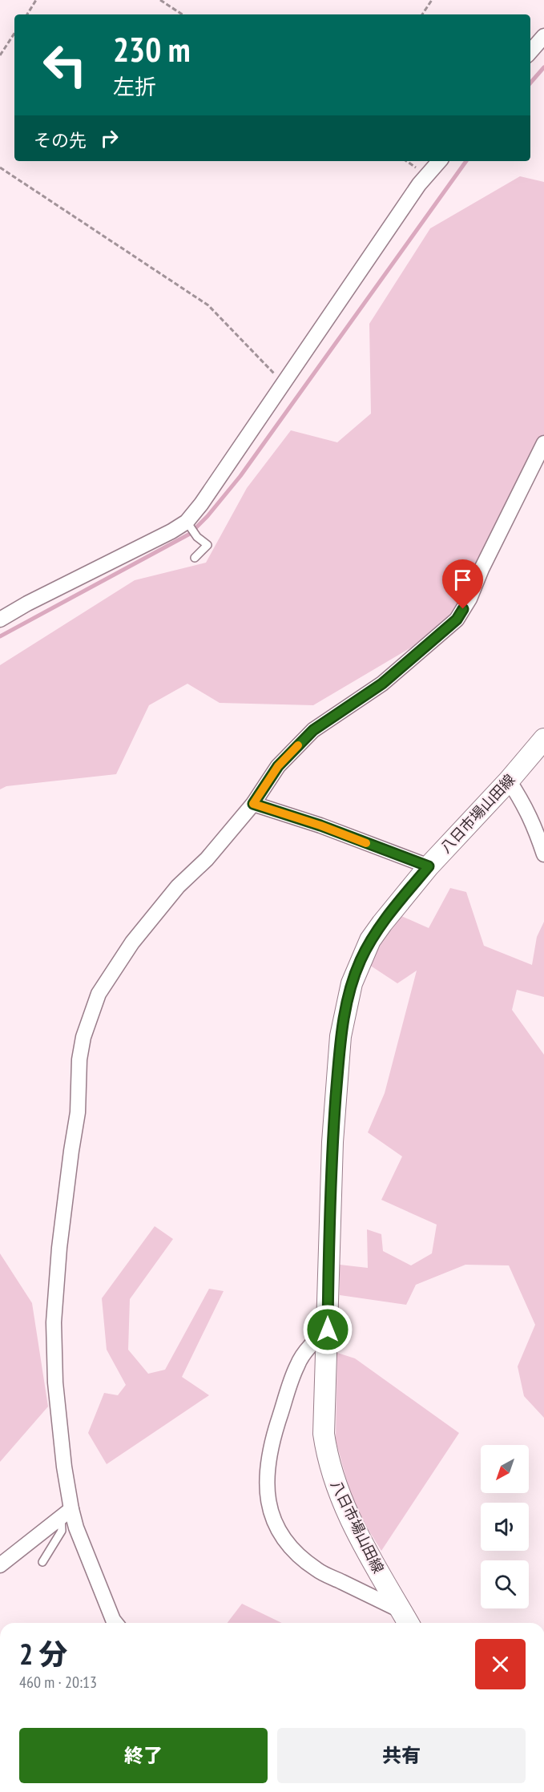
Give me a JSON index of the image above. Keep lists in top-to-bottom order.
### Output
{
  "streets": {
    "main road": ["八日市場山田線"]
  },
  "north": "bottom left",
  "page": {
    "turn": ["230 m", "左折"],
    "then": "その先",
    "heading": ["2 分", "460 m · 20:13"],
    "buttons": ["終了", "共有"]
  }
}
